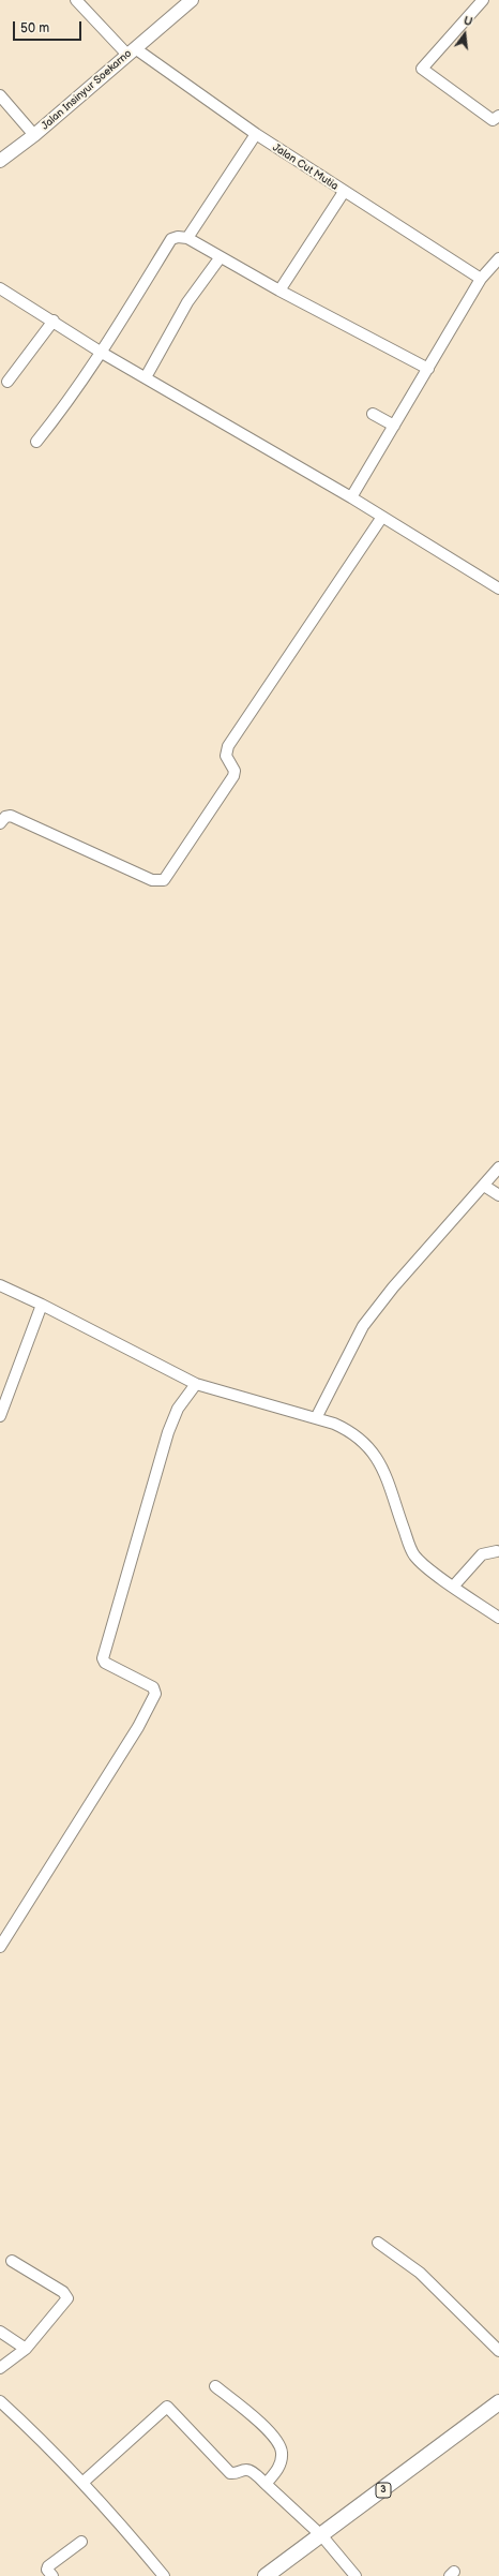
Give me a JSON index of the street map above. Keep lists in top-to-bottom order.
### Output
{
  "streets": {
    "highway": ["3"],
    "main road": ["Jalan Insinyur Soekarno"],
    "street": ["Jalan Cut Mutia"]
  },
  "crossings": [
    ["Jalan Insinyur Soekarno", "Jalan Cut Mutia"]
  ],
  "scale_bar": "50 m",
  "north": "top"
}
